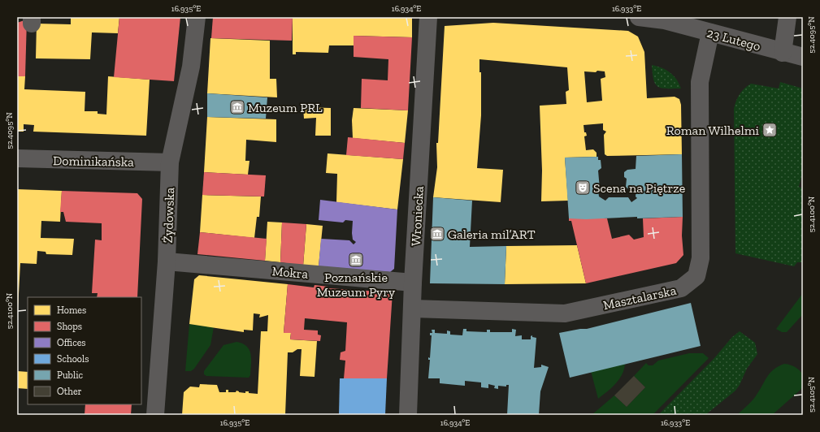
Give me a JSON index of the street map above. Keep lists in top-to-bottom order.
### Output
{
  "streets": {
    "street": [
      "23 Lutego",
      "Dominikańska",
      "Żydowska",
      "Wroniecka",
      "Mokra",
      "Masztalarska"
    ]
  },
  "crossings": [
    ["23 Lutego", "Masztalarska"],
    ["Dominikańska", "Żydowska"],
    ["Żydowska", "Mokra"],
    ["Wroniecka", "Mokra"],
    ["Wroniecka", "Masztalarska"]
  ],
  "places": {
    "museum": ["Muzeum PRL", "Galeria mil’ART", "Poznańskie Muzeum Pyry"],
    "place": ["Roman Wilhelmi"],
    "theatre": ["Scena na Piętrze"]
  },
  "legend": [
    "Homes",
    "Shops",
    "Offices",
    "Schools",
    "Public",
    "Other"
  ],
  "coordinates": [
    "16.935°E",
    "16.934°E",
    "16.933°E",
    "52.4095°N",
    "52.4100°N",
    "52.4105°N"
  ]
}
